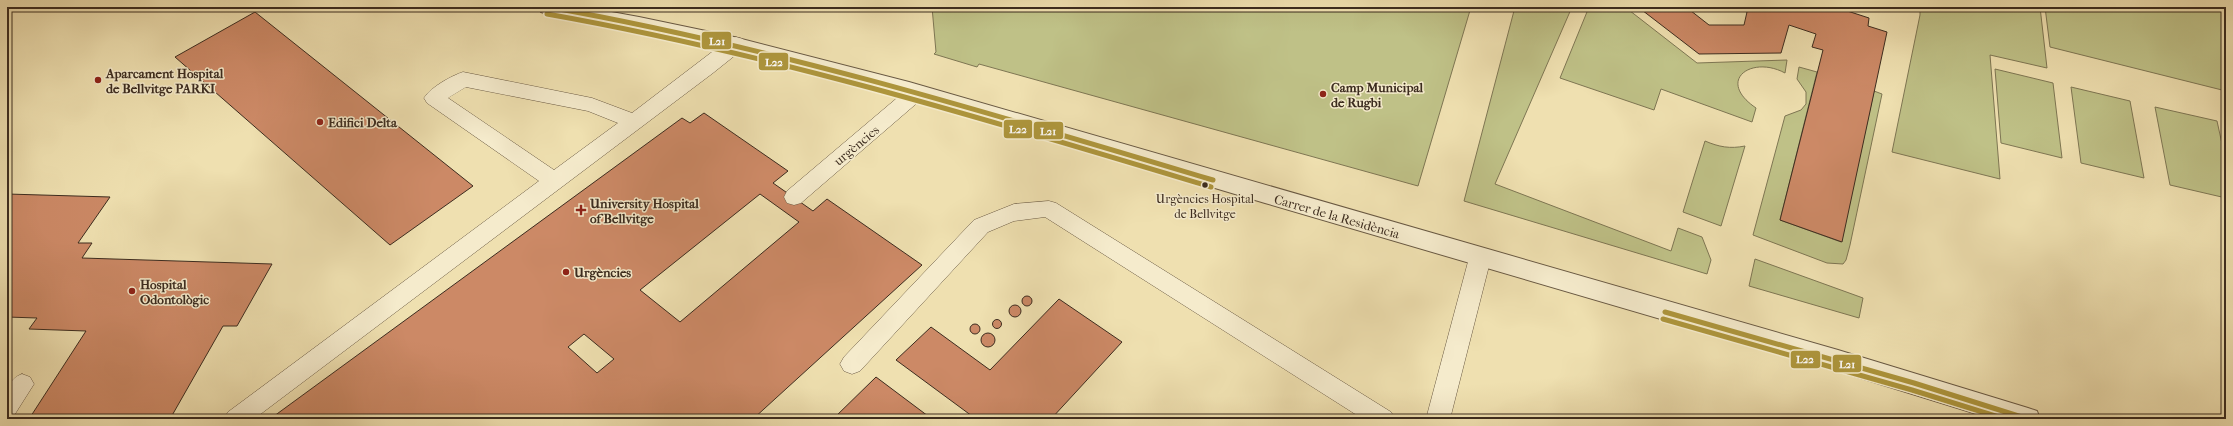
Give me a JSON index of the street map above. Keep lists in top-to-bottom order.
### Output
{
  "streets": {
    "street": ["Carrer de la Residència"],
    "lane": ["urgències"]
  },
  "crossings": [
    ["urgències", "Carrer de la Residència"]
  ],
  "places": {
    "other": [
      "Aparcament Hospital de Bellvitge PARKI",
      "Camp Municipal de Rugbi",
      "Edifici Delta",
      "Urgències Hospital de Bellvitge",
      "Urgències",
      "Hospital Odontològic"
    ],
    "health": ["University Hospital of Bellvitge"]
  },
  "lines": ["transit line L21", "transit line L22"]
}
